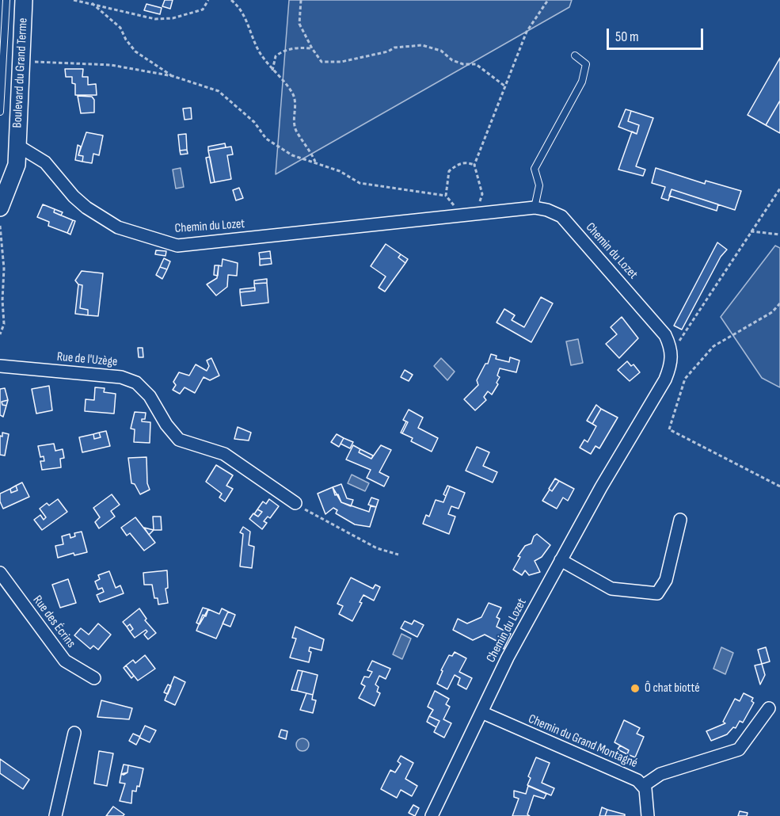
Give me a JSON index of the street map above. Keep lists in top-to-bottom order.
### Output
{
  "streets": {
    "street": [
      "Boulevard du Grand Terme",
      "Chemin du Lozet",
      "Rue de l'Uzège",
      "Rue des Écrins",
      "Chemin du Grand Montagné"
    ]
  },
  "crossings": [
    ["Boulevard du Grand Terme", "Chemin du Lozet"],
    ["Chemin du Lozet", "Chemin du Grand Montagné"]
  ],
  "places": ["Ô chat biotté"],
  "scale_bar": "50 m"
}
